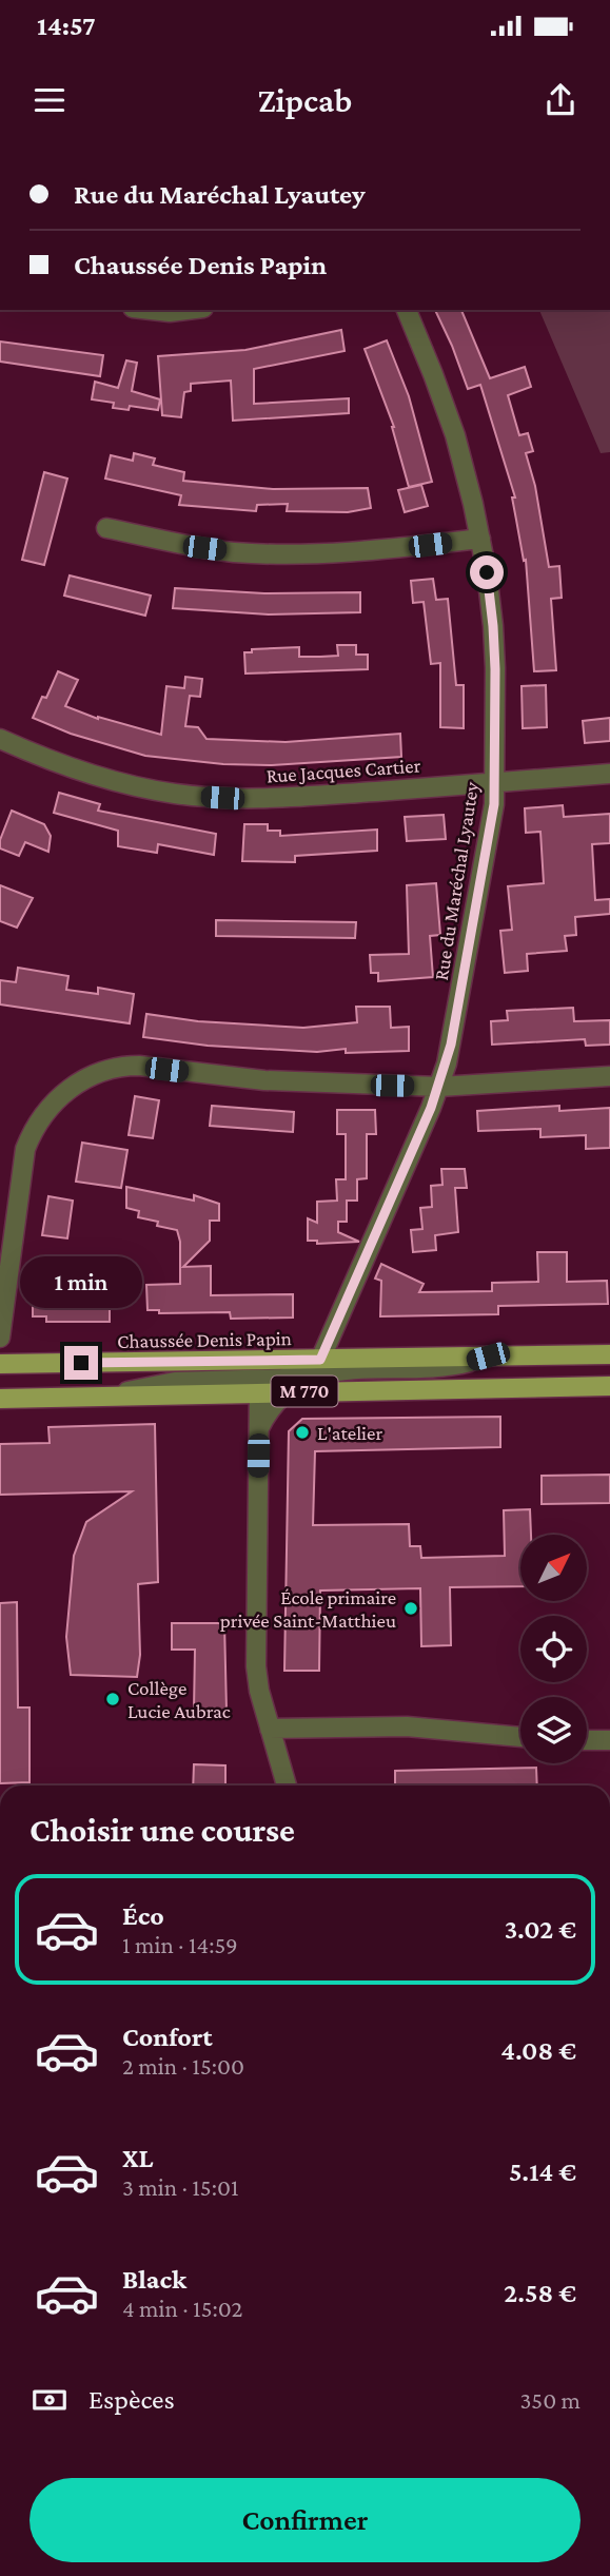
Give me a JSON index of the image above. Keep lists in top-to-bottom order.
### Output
{
  "streets": {
    "main road": ["Chaussée Denis Papin", "M 770"],
    "street": ["Rue Jacques Cartier", "Rue du Maréchal Lyautey"]
  },
  "crossings": [
    ["Rue Jacques Cartier", "Rue du Maréchal Lyautey"],
    ["Rue du Maréchal Lyautey", "Chaussée Denis Papin"]
  ],
  "places": ["L'atelier", "École primaire privée Saint-Matthieu", "Collège Lucie Aubrac"],
  "north": "top right",
  "page": {
    "status": "14:57",
    "header": "Zipcab",
    "banner": ["Rue du Maréchal Lyautey", "Chaussée Denis Papin"],
    "bubble": "1 min",
    "heading": "Choisir une course",
    "list": [
      {
        "name": "Éco",
        "note": "1 min · 14:59",
        "value": "3.02 €"
      },
      {
        "name": "Confort",
        "note": "2 min · 15:00",
        "value": "4.08 €"
      },
      {
        "name": "XL",
        "note": "3 min · 15:01",
        "value": "5.14 €"
      },
      {
        "name": "Black",
        "note": "4 min · 15:02",
        "value": "2.58 €"
      }
    ],
    "pay": ["Espèces", "350 m"],
    "buttons": "Confirmer"
  }
}
